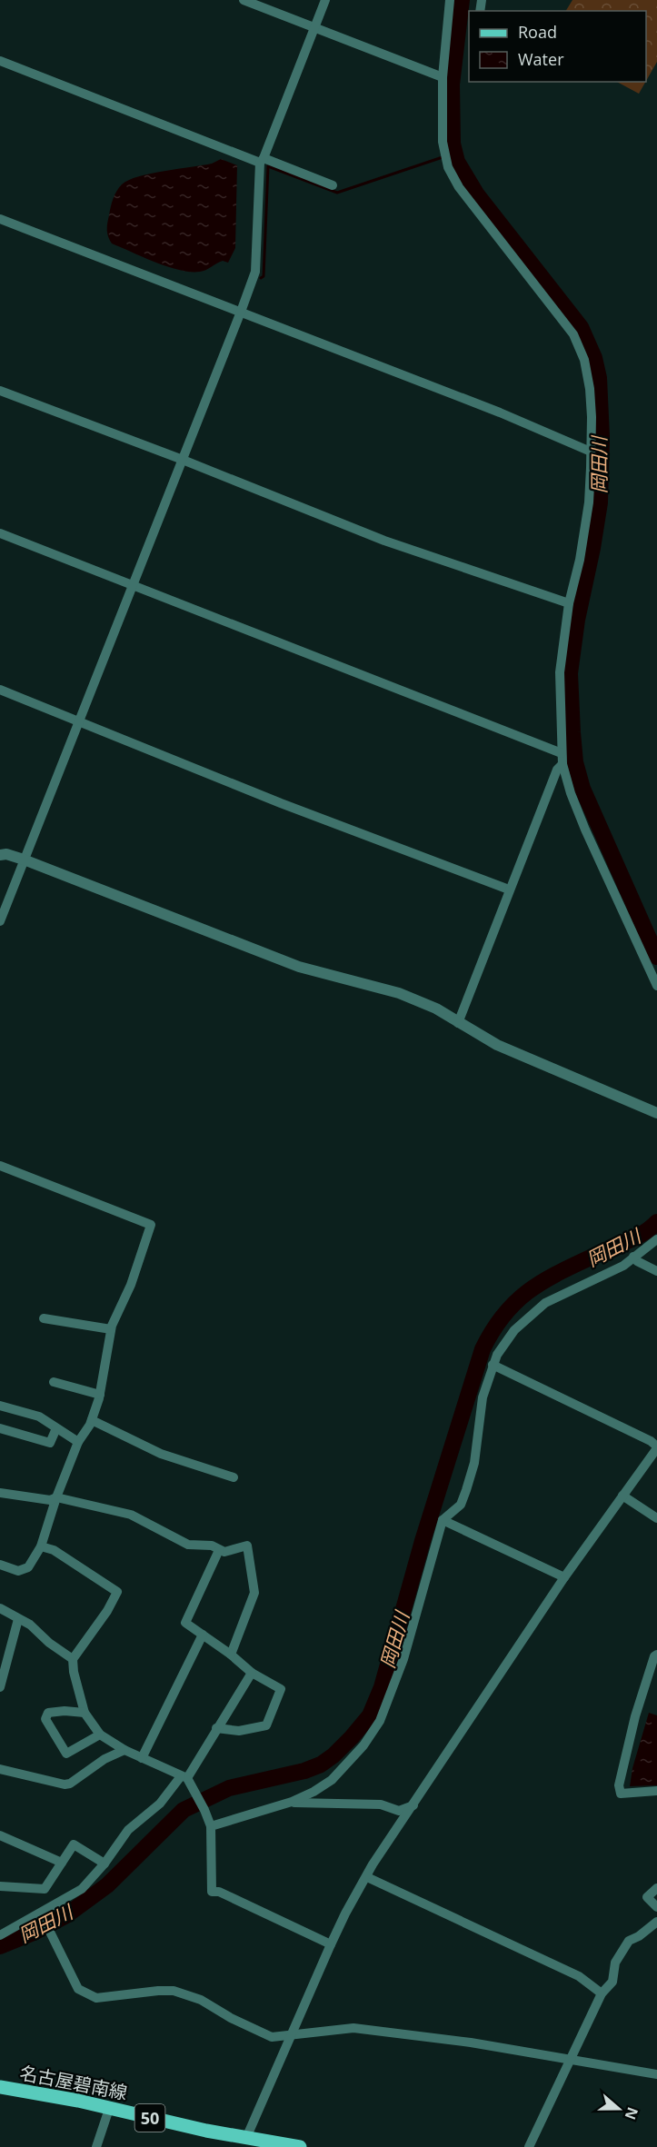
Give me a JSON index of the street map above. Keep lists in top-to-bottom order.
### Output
{
  "streets": {
    "main road": ["名古屋碧南線", "50"]
  },
  "water": ["岡田川"],
  "legend": ["Road", "Water"],
  "north": "right"
}
